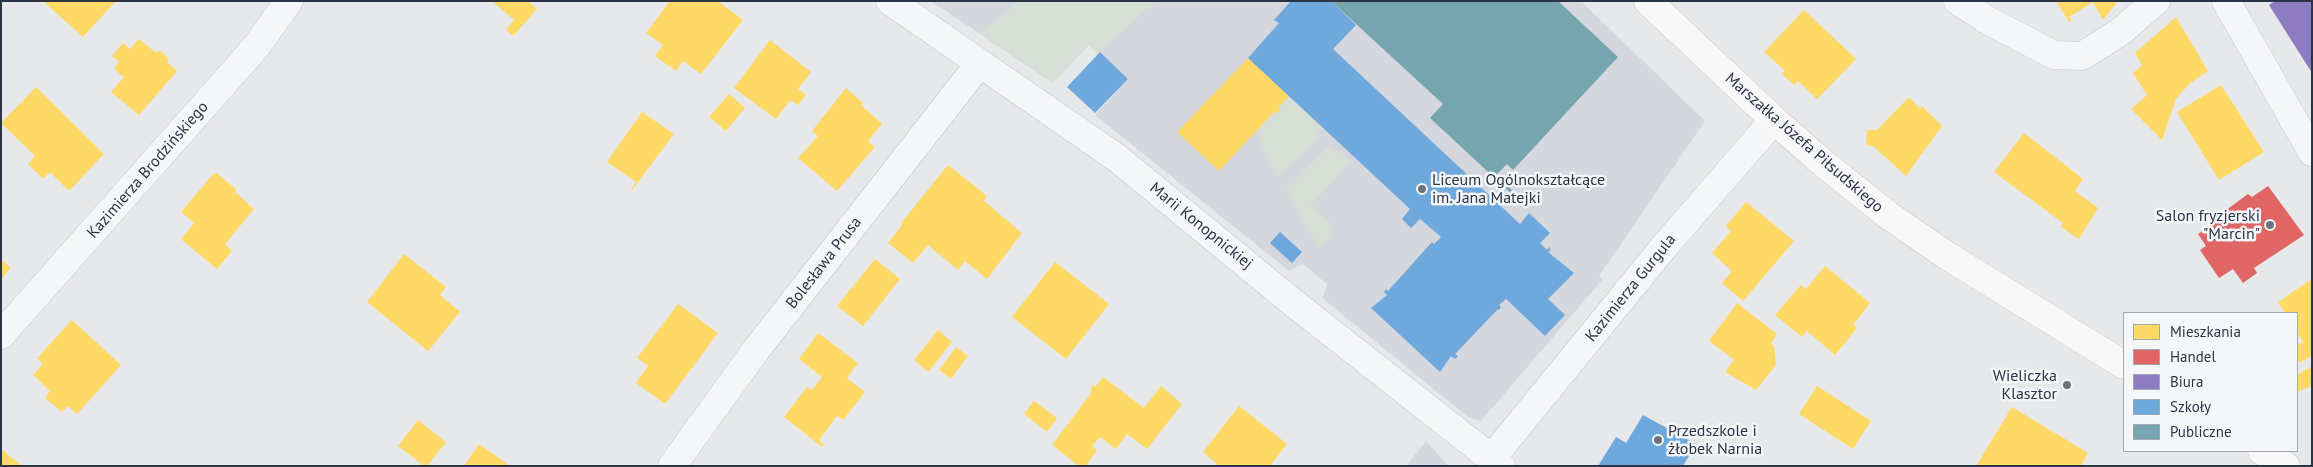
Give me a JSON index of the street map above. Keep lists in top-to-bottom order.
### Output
{
  "streets": {
    "main road": ["Marszałka Józefa Piłsudskiego"],
    "street": [
      "Kazimierza Brodzińskiego",
      "Marii Konopnickiej",
      "Bolesława Prusa",
      "Kazimierza Gurgula"
    ]
  },
  "crossings": [
    ["Marszałka Józefa Piłsudskiego", "Kazimierza Gurgula"],
    ["Marii Konopnickiej", "Bolesława Prusa"],
    ["Marii Konopnickiej", "Kazimierza Gurgula"]
  ],
  "places": [
    "Liceum Ogólnokształcące im. Jana Matejki",
    "Salon fryzjerski \"Marcin\"",
    "Wieliczka Klasztor",
    "Przedszkole i żłobek Narnia"
  ],
  "legend": [
    "Mieszkania",
    "Handel",
    "Biura",
    "Szkoły",
    "Publiczne"
  ]
}
